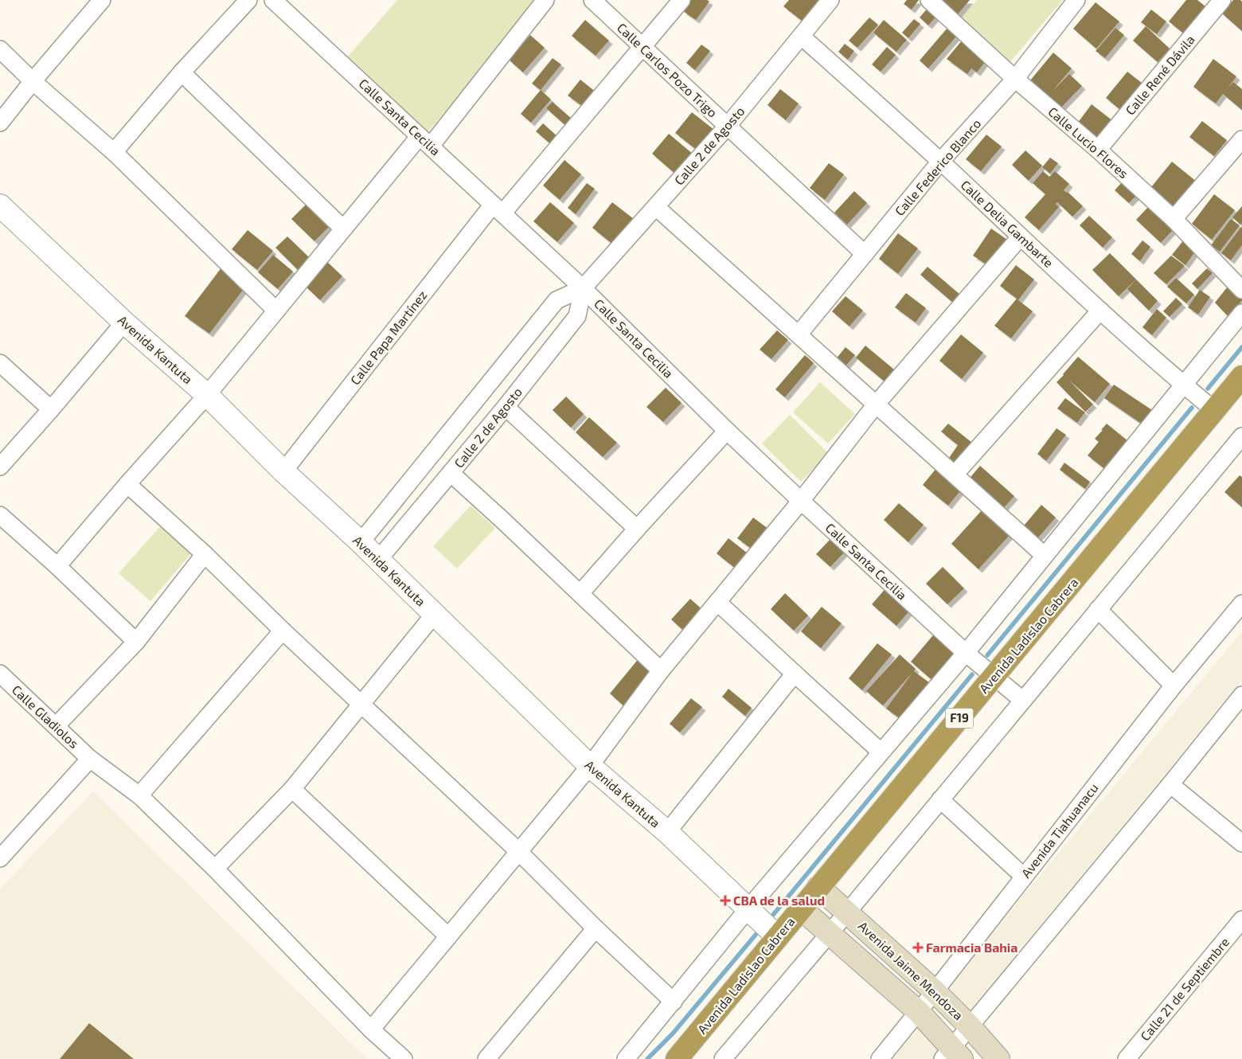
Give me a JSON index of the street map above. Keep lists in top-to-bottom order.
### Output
{
  "streets": {
    "highway": ["Avenida Ladislao Cabrera", "F19"],
    "main road": ["Avenida Jaime Mendoza"],
    "street": [
      "Calle Carlos Pozo Trigo",
      "Calle René Dávila",
      "Calle Santa Cecilia",
      "Calle Lucio Flores",
      "Calle 2 de Agosto",
      "Calle Federico Blanco",
      "Calle Delia Gambarte",
      "Calle Papa Martínez",
      "Avenida Kantuta",
      "Calle Gladiolos",
      "Avenida Tiahuanacu",
      "Calle 21 de Septiembre"
    ]
  },
  "crossings": [
    ["Calle Carlos Pozo Trigo", "Calle 2 de Agosto"],
    ["Calle Carlos Pozo Trigo", "Calle Federico Blanco"],
    ["Calle Carlos Pozo Trigo", "Calle Papa Martínez"],
    ["Calle René Dávila", "Calle Lucio Flores"],
    ["Calle Santa Cecilia", "Calle 2 de Agosto"],
    ["Calle Santa Cecilia", "Calle Papa Martínez"],
    ["Calle Santa Cecilia", "Avenida Ladislao Cabrera"],
    ["Calle Lucio Flores", "Calle Federico Blanco"],
    ["Calle 2 de Agosto", "Calle Delia Gambarte"],
    ["Calle 2 de Agosto", "Avenida Kantuta"],
    ["Calle Federico Blanco", "Calle Delia Gambarte"],
    ["Calle Delia Gambarte", "Avenida Ladislao Cabrera"],
    ["Calle Papa Martínez", "Avenida Kantuta"],
    ["Avenida Kantuta", "Avenida Ladislao Cabrera"],
    ["Avenida Ladislao Cabrera", "Avenida Jaime Mendoza"],
    ["Avenida Tiahuanacu", "Avenida Jaime Mendoza"]
  ],
  "places": {
    "health": ["CBA de la salud", "Farmacia Bahia"]
  }
}
